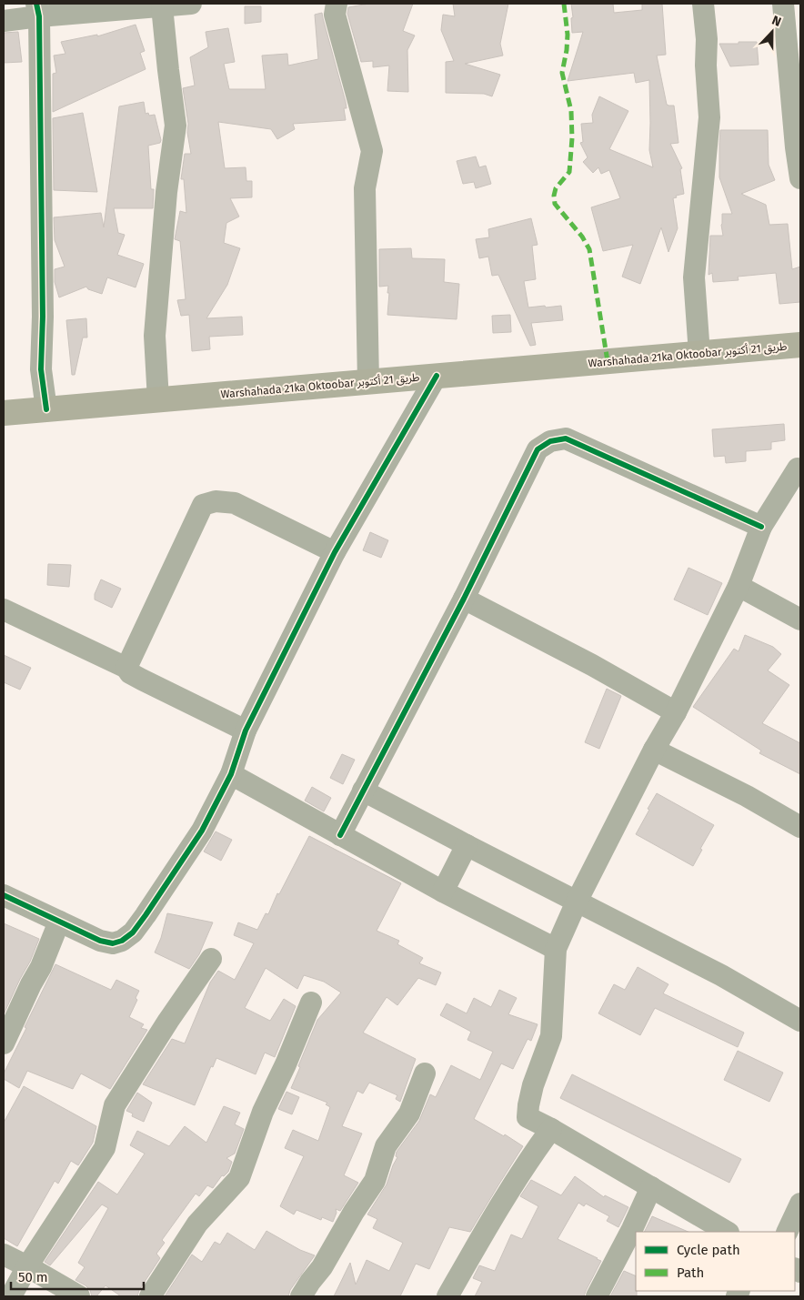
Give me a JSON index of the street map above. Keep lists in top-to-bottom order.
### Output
{
  "streets": {
    "main road": ["Warshahada 21ka Oktoobar طريق 21 أكتوبر"]
  },
  "legend": ["Cycle path", "Path"],
  "scale_bar": "50 m",
  "north": "top"
}
